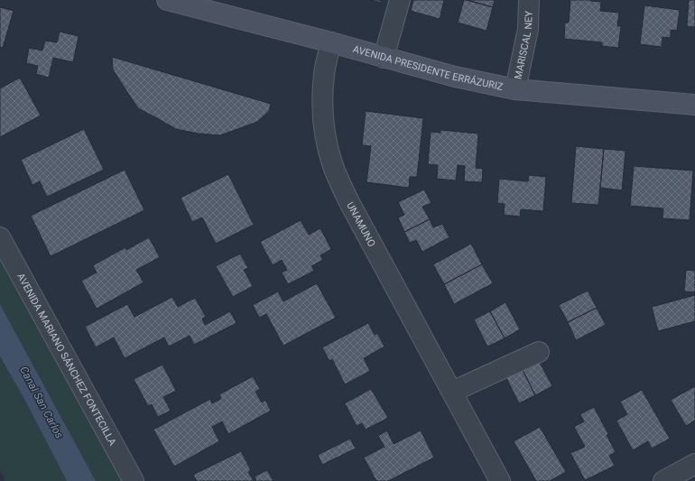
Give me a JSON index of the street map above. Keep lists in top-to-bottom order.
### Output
{
  "streets": {
    "main road": ["AVENIDA PRESIDENTE ERRÁZURIZ"],
    "street": ["MARISCAL NEY", "UNAMUNO", "AVENIDA MARIANO SÁNCHEZ FONTECILLA"]
  },
  "crossings": [
    ["MARISCAL NEY", "AVENIDA PRESIDENTE ERRÁZURIZ"],
    ["AVENIDA PRESIDENTE ERRÁZURIZ", "UNAMUNO"]
  ],
  "water": ["Canal San Carlos"]
}
